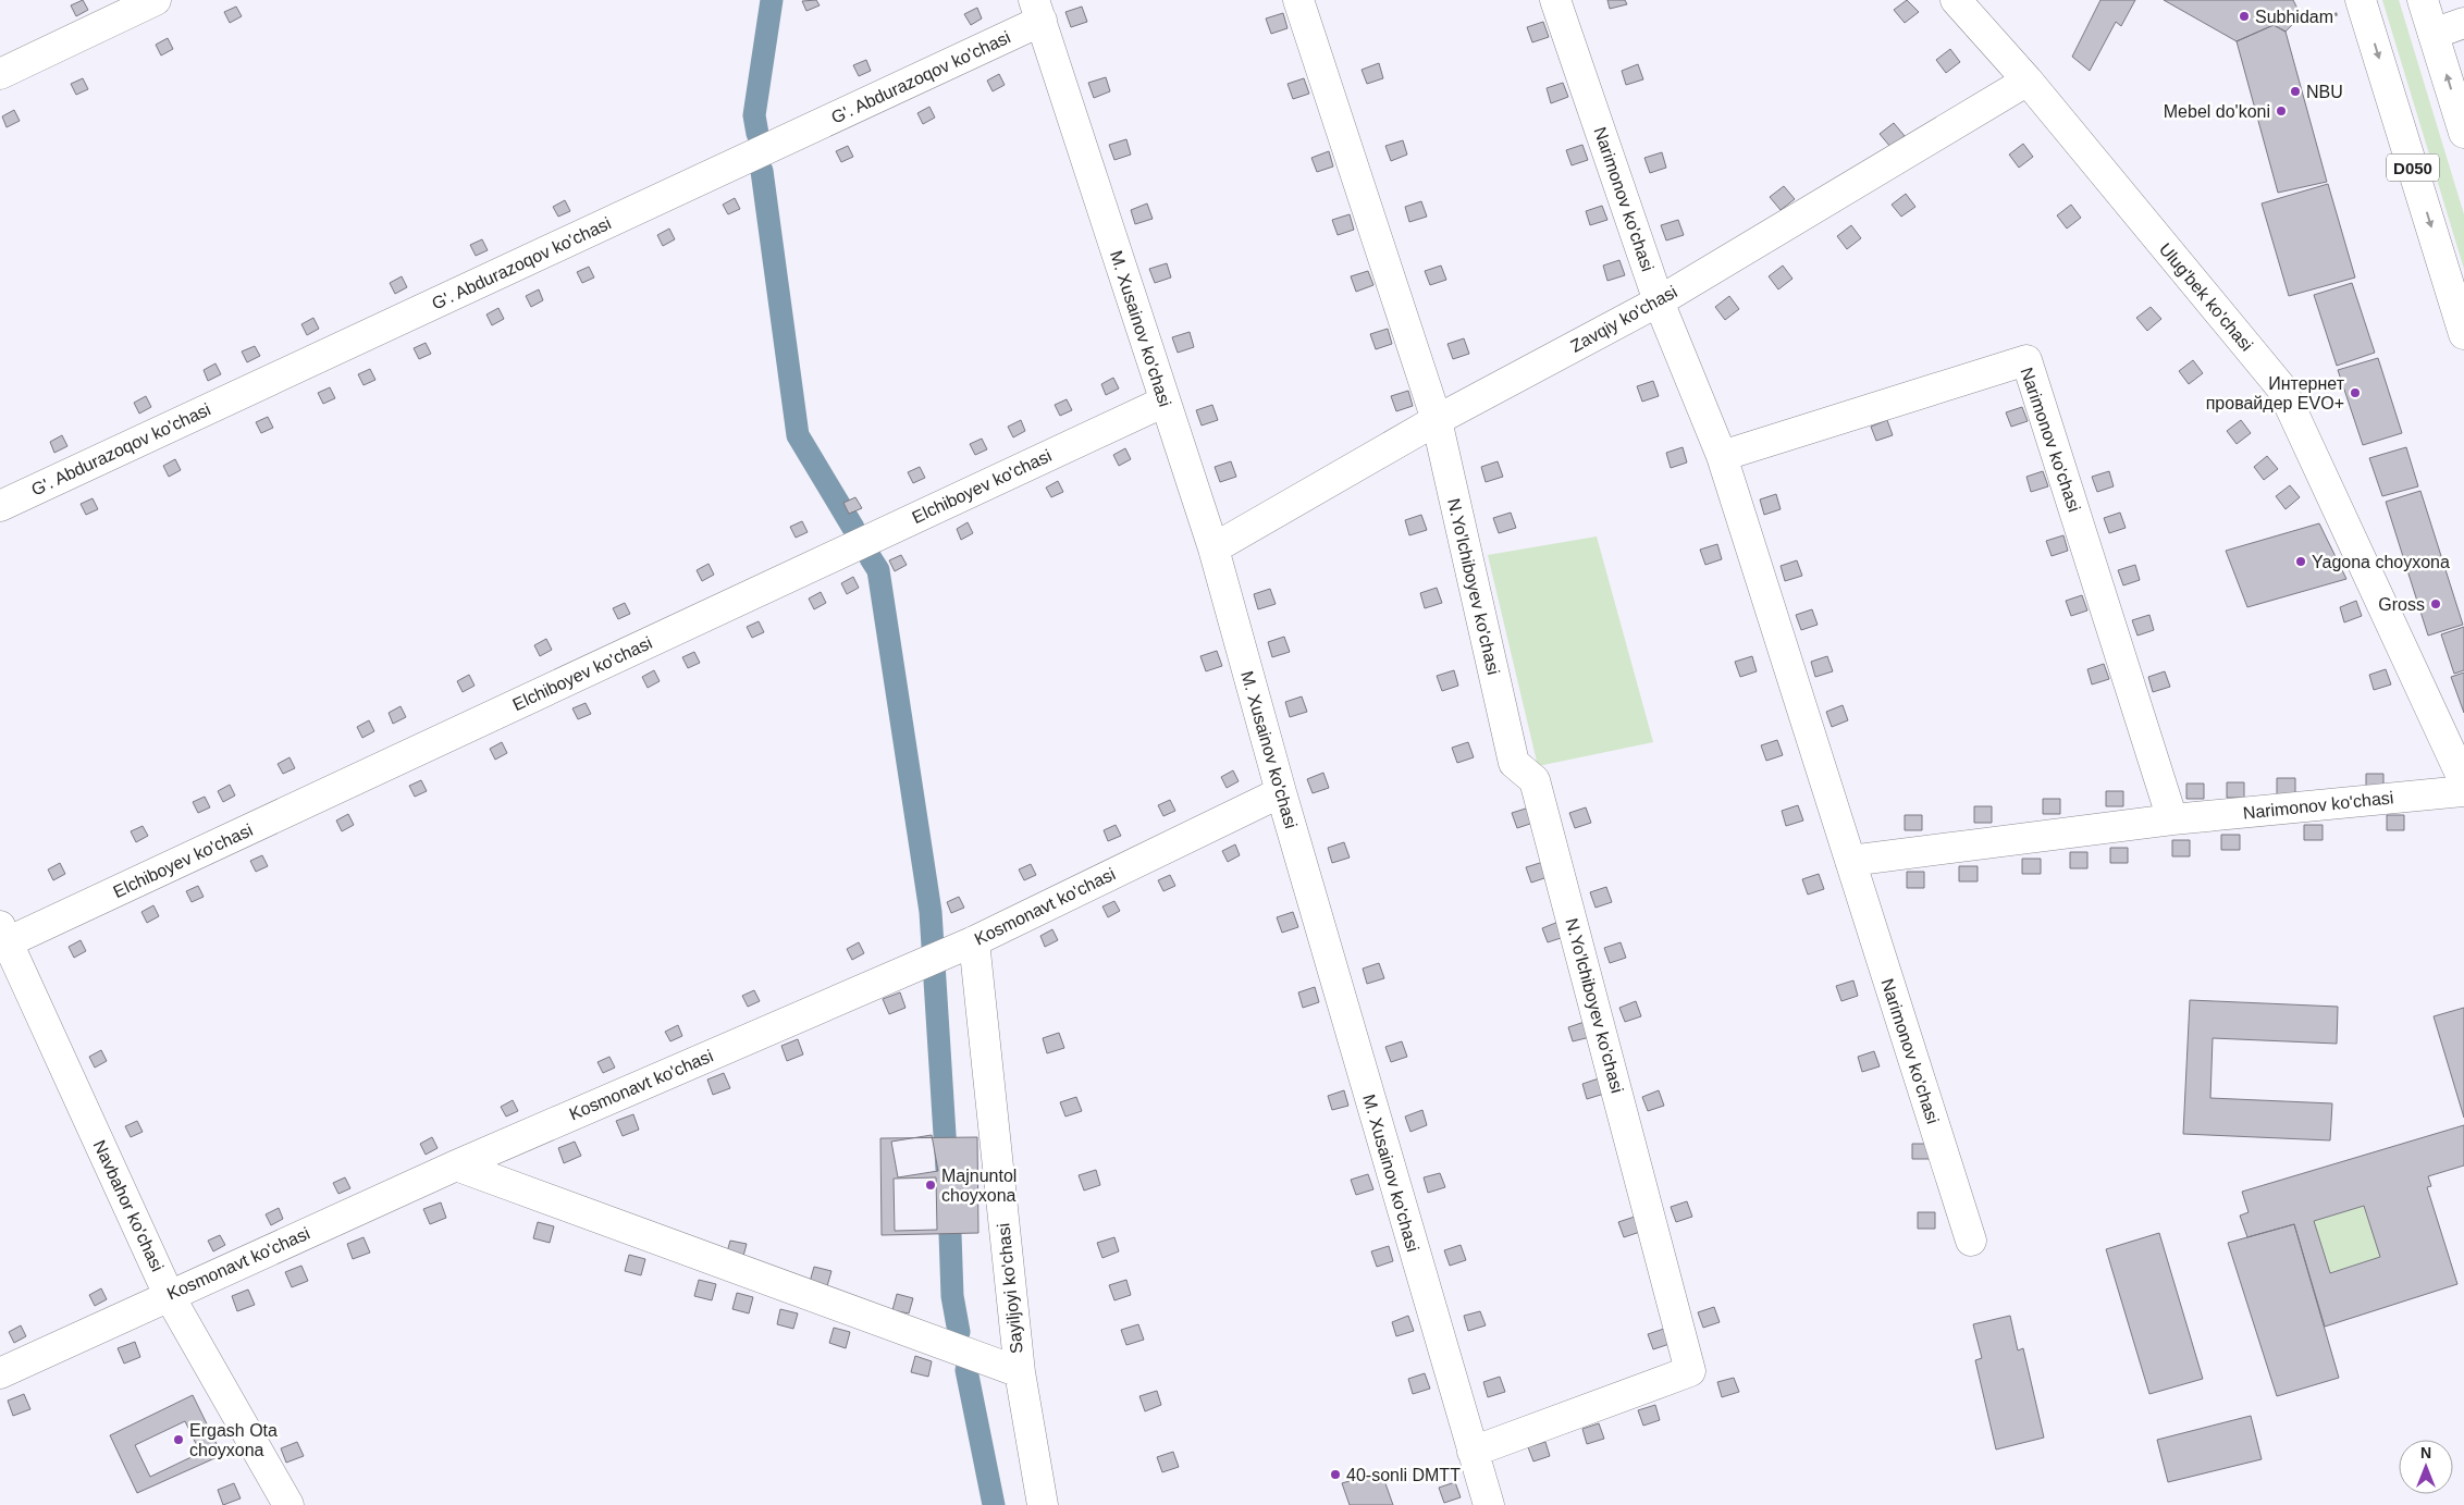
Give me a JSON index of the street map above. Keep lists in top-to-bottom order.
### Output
{
  "streets": {
    "street": [
      "G'. Abdurazoqov ko'chasi",
      "D050",
      "Narimonov ko'chasi",
      "Ulug'bek ko'chasi",
      "Zavqiy ko'chasi",
      "M. Xusainov ko'chasi",
      "Elchiboyev ko'chasi",
      "N.Yo'lchiboyev ko'chasi",
      "Kosmonavt ko'chasi",
      "Navbahor ko'chasi",
      "Sayiljoyi ko'chasi"
    ]
  },
  "crossings": [
    ["G'. Abdurazoqov ko'chasi", "M. Xusainov ko'chasi"],
    ["Narimonov ko'chasi", "Zavqiy ko'chasi"],
    ["Ulug'bek ko'chasi", "Zavqiy ko'chasi"],
    ["Zavqiy ko'chasi", "M. Xusainov ko'chasi"],
    ["Zavqiy ko'chasi", "N.Yo'lchiboyev ko'chasi"],
    ["M. Xusainov ko'chasi", "Elchiboyev ko'chasi"],
    ["M. Xusainov ko'chasi", "N.Yo'lchiboyev ko'chasi"],
    ["M. Xusainov ko'chasi", "Kosmonavt ko'chasi"],
    ["Elchiboyev ko'chasi", "Navbahor ko'chasi"],
    ["Kosmonavt ko'chasi", "Navbahor ko'chasi"],
    ["Kosmonavt ko'chasi", "Sayiljoyi ko'chasi"]
  ],
  "places": [
    "Subhidam",
    "NBU",
    "Mebel do'koni",
    "Интернет провайдер EVO+",
    "Yagona choyxona",
    "Gross",
    "Majnuntol choyxona",
    "Ergash Ota choyxona",
    "40-sonli DMTT"
  ],
  "north": "top"
}
